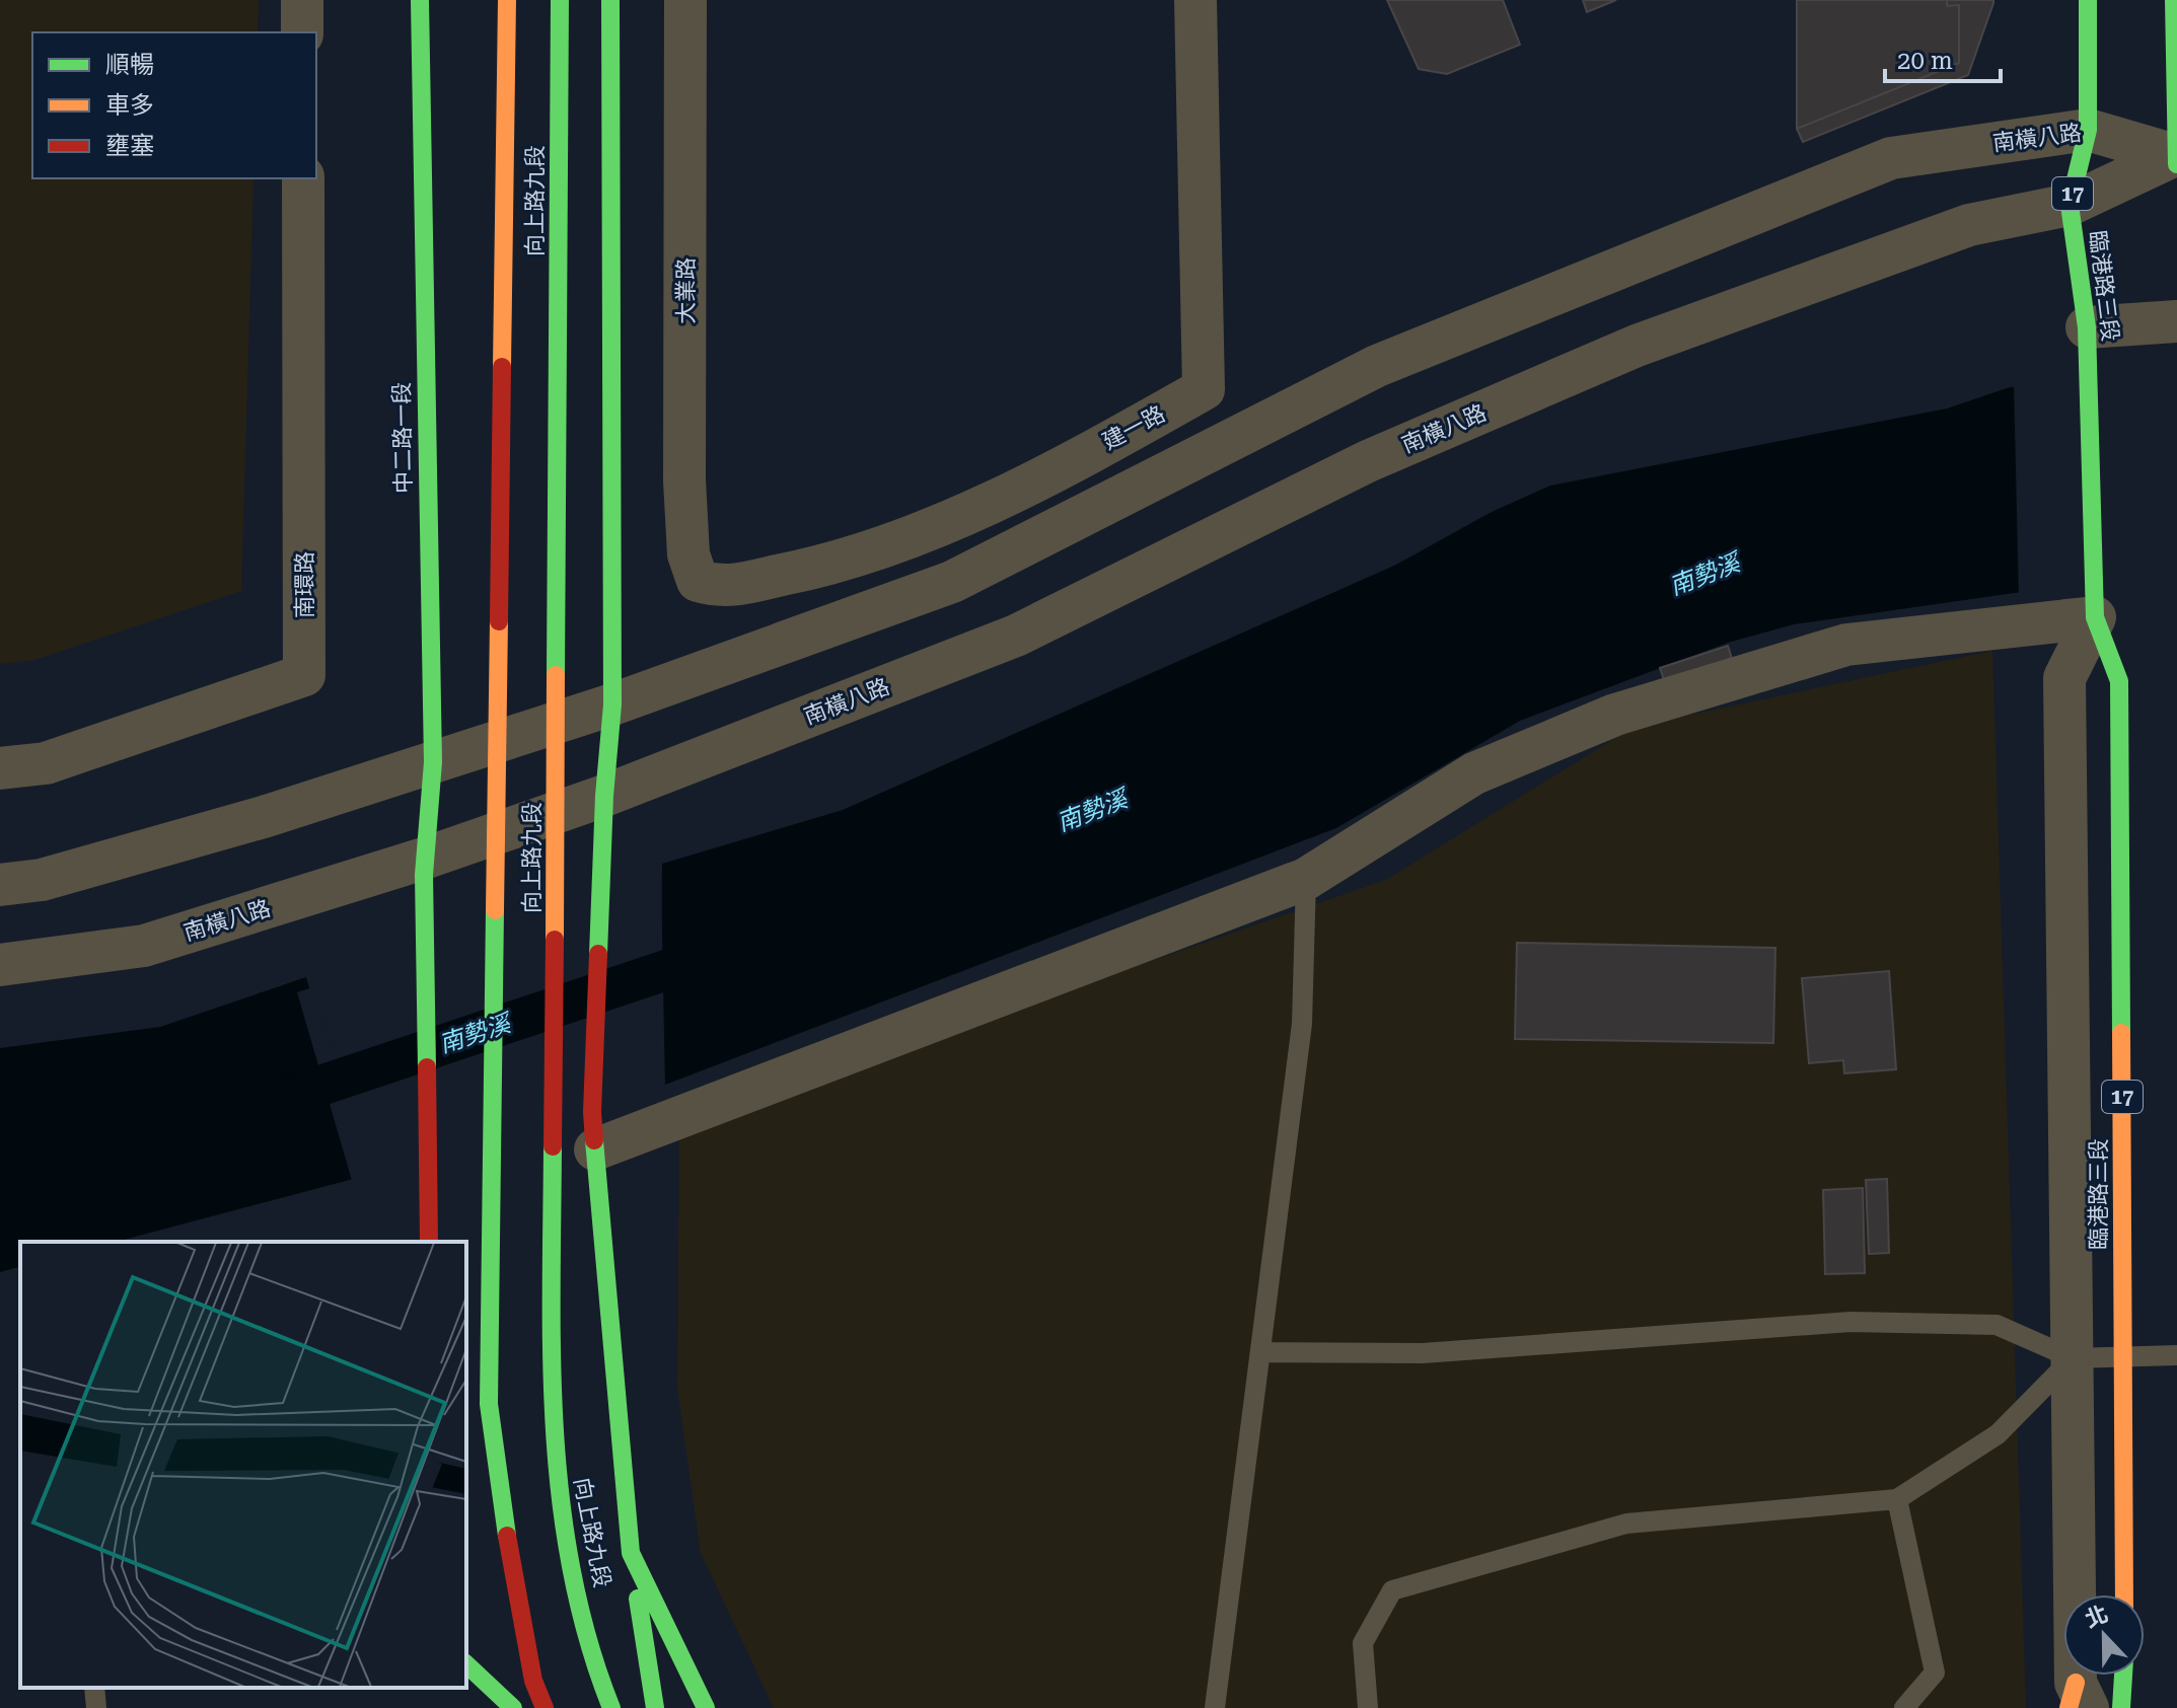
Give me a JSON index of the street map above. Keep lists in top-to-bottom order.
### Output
{
  "streets": {
    "main road": [
      "17",
      "向上路九段",
      "臨港路三段",
      "中二路一段"
    ],
    "street": [
      "南橫八路",
      "大業路",
      "建一路",
      "南環路"
    ]
  },
  "crossings": [
    ["南橫八路", "向上路九段"],
    ["南橫八路", "臨港路三段"],
    ["南橫八路", "中二路一段"],
    ["大業路", "建一路"]
  ],
  "water": ["南勢溪"],
  "legend": ["順暢", "車多", "壅塞"],
  "scale_bar": "20 m",
  "north": "top"
}
